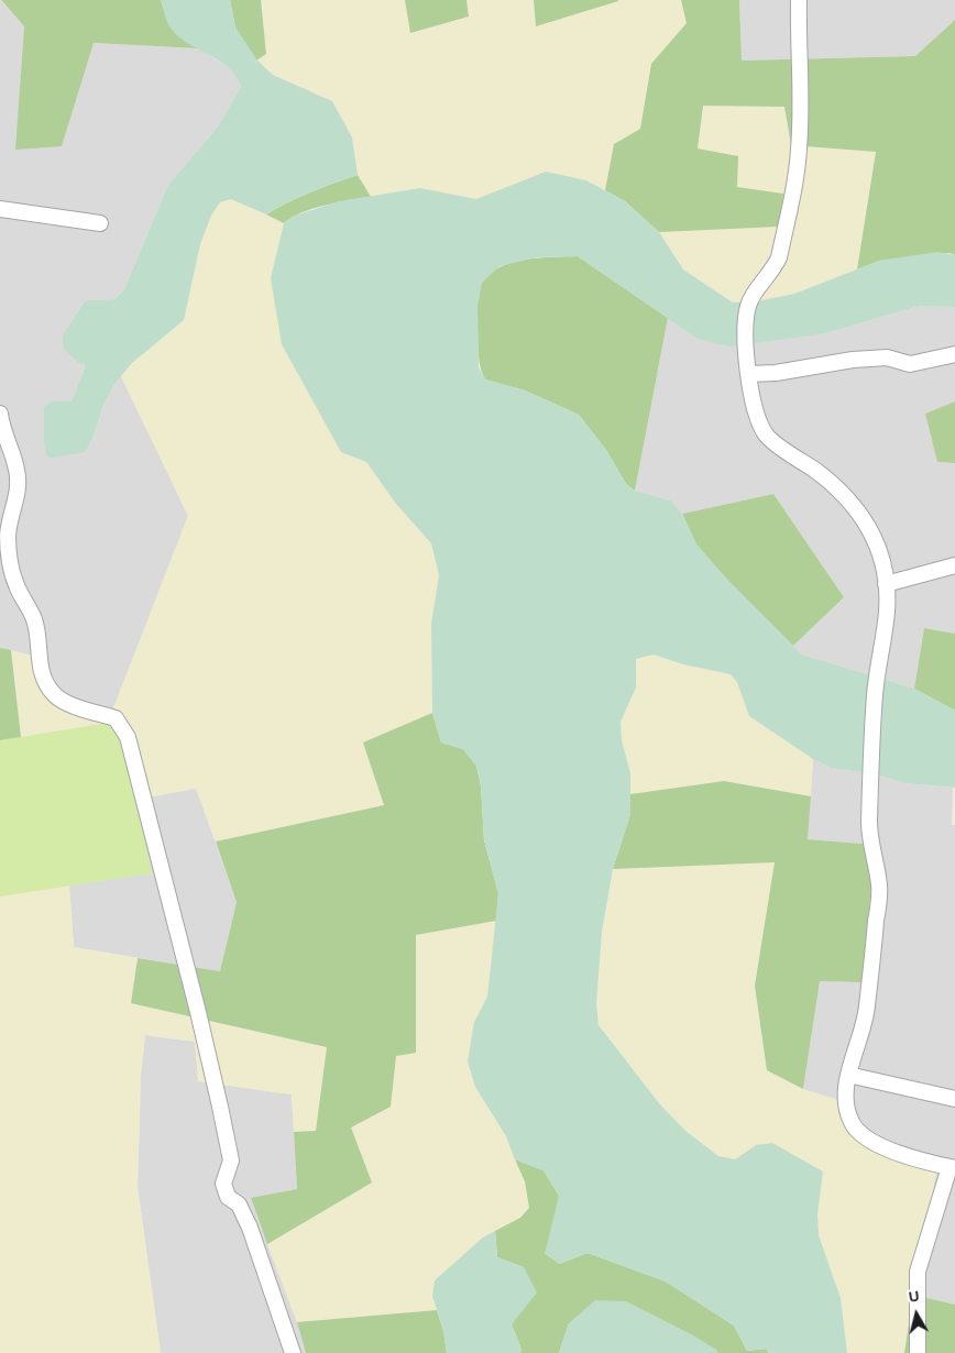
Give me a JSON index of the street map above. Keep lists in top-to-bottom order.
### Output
{
  "north": "top"
}
